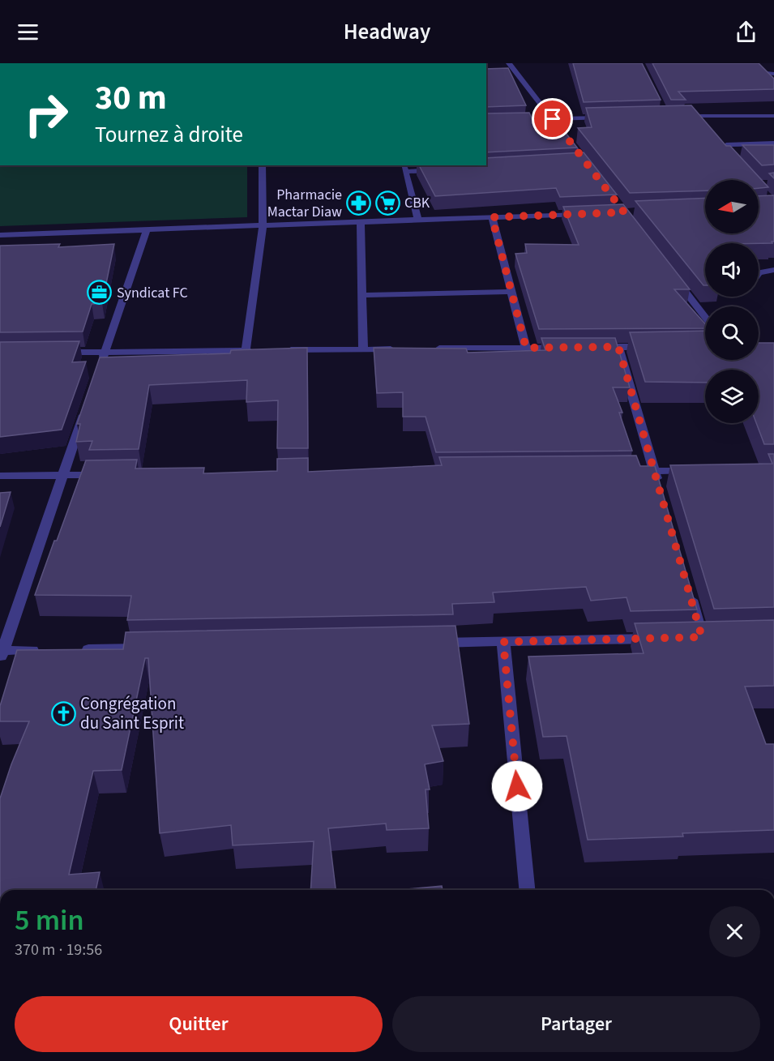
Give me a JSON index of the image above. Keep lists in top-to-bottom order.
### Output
{
  "places": {
    "pharmacy": ["Pharmacie Mactar Diaw"],
    "supermarket": ["CBK"],
    "office": ["Syndicat FC"],
    "church": ["Congrégation du Saint Esprit"]
  },
  "north": "left",
  "page": {
    "header": "Headway",
    "turn": ["30 m", "Tournez à droite"],
    "heading": ["5 min", "370 m · 19:56"],
    "buttons": ["Quitter", "Partager"]
  }
}
